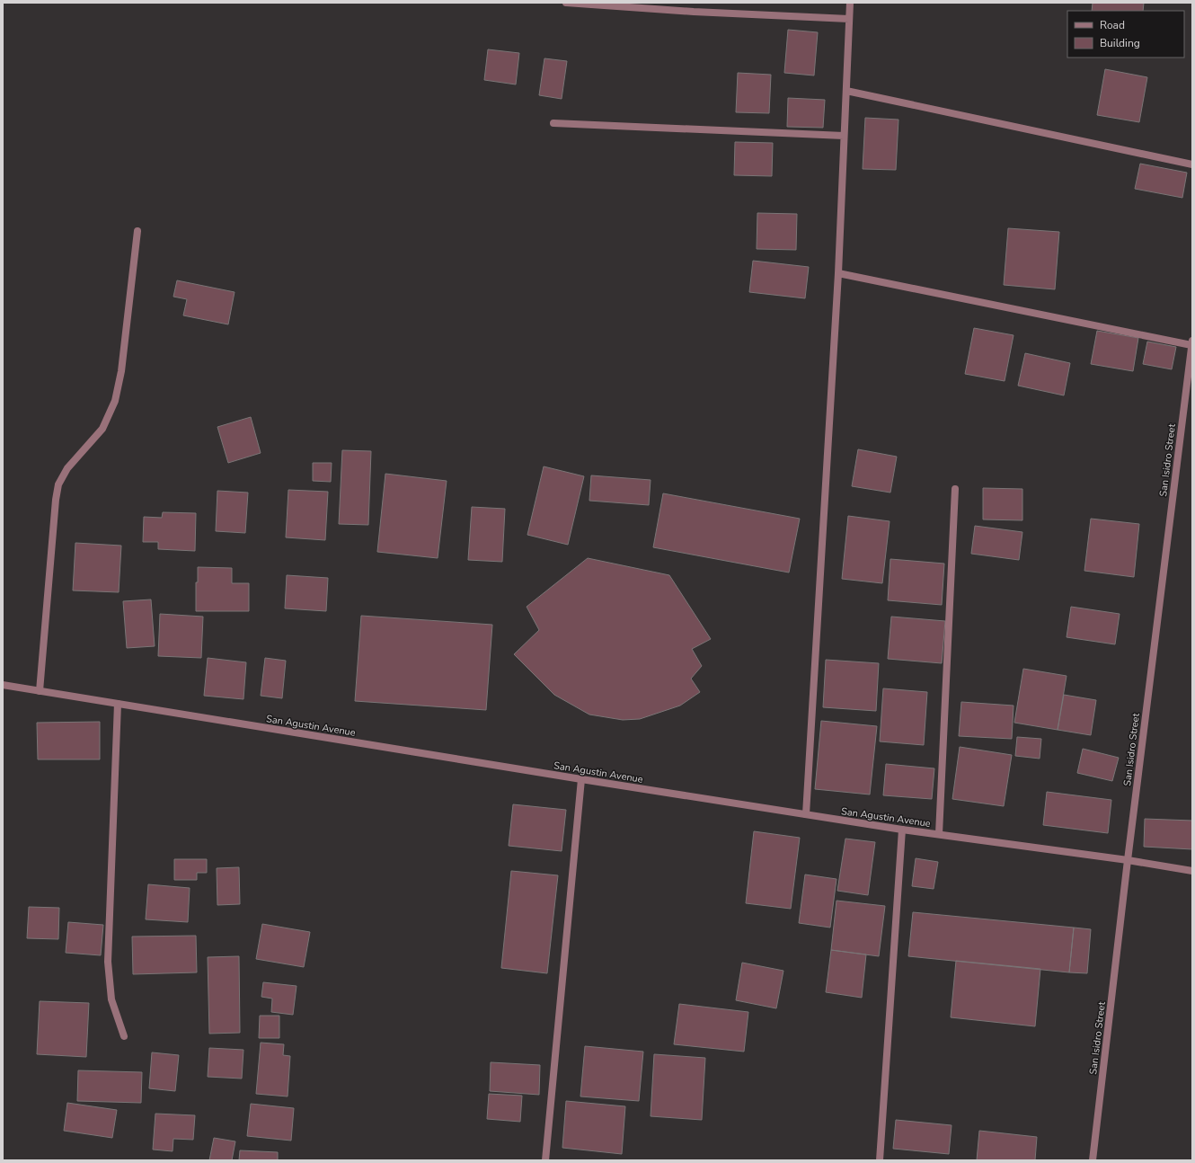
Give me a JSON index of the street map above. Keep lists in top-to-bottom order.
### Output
{
  "streets": {
    "street": ["San Isidro Street", "San Agustin Avenue"]
  },
  "crossings": [
    ["San Isidro Street", "San Agustin Avenue"]
  ],
  "legend": ["Road", "Building"]
}
